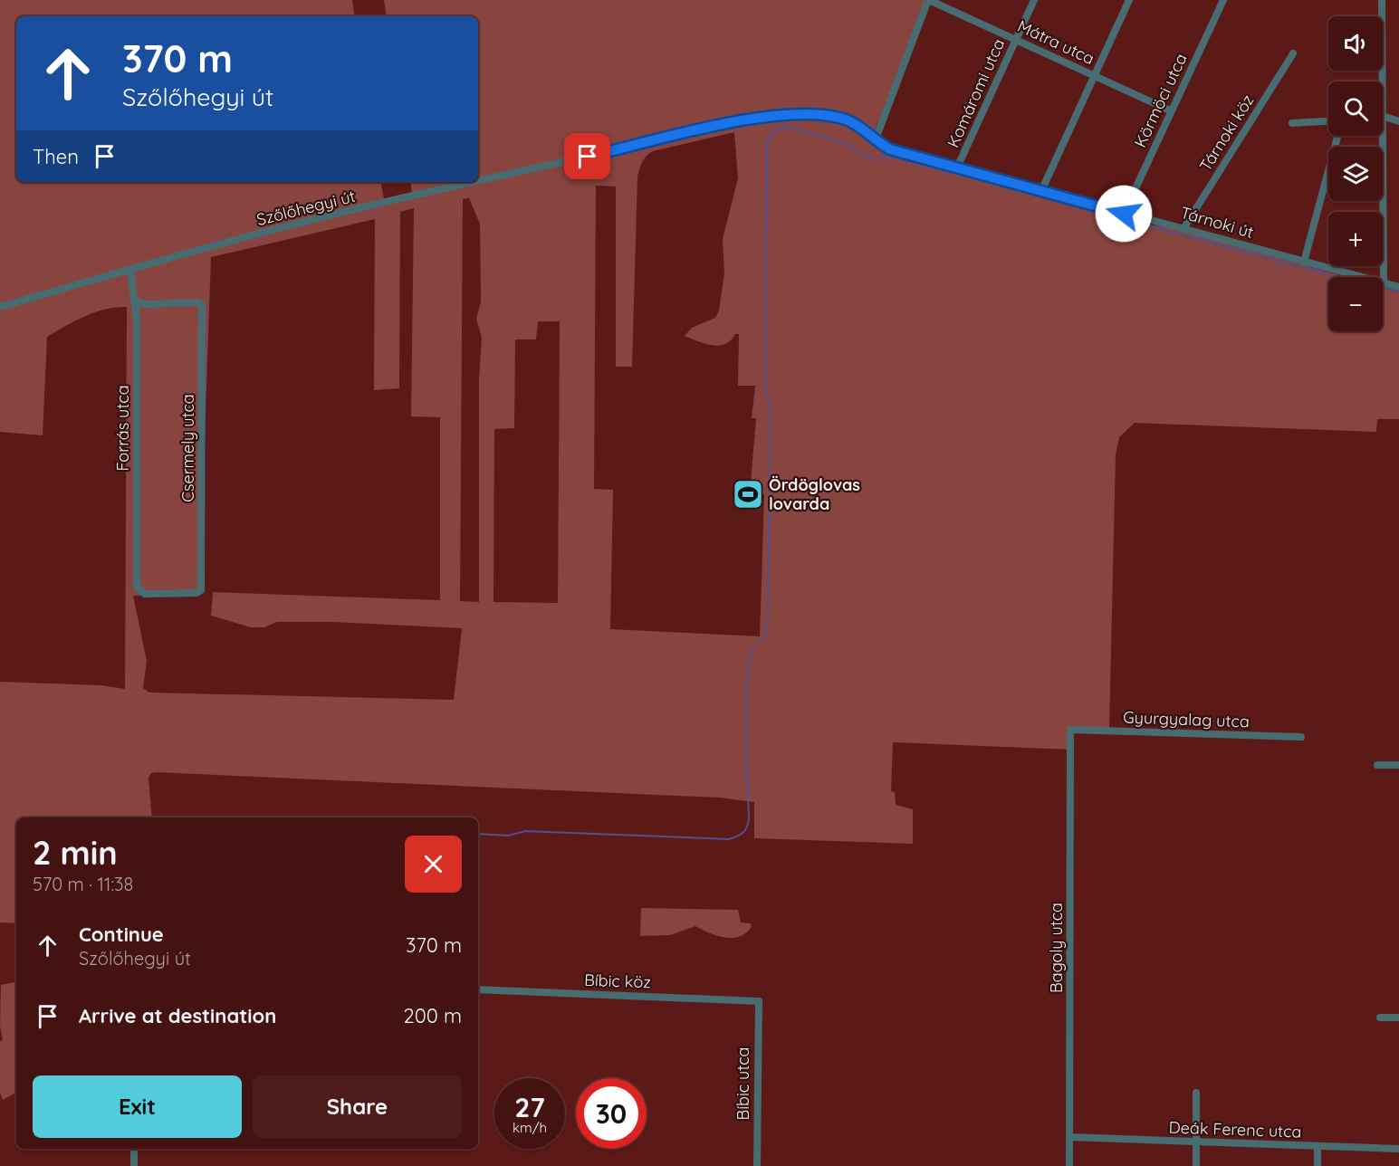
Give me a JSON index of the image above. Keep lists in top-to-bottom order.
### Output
{
  "streets": {
    "street": [
      "Mátra utca",
      "Komáromi utca",
      "Körmöci utca",
      "Tárnoki köz",
      "Szőlőhegyi út",
      "Tárnoki út",
      "Forrás utca",
      "Csermely utca",
      "Gyurgyalag utca",
      "Bagoly utca",
      "Bíbic köz",
      "Bíbic utca",
      "Deák Ferenc utca"
    ]
  },
  "crossings": [
    ["Mátra utca", "Komáromi utca"],
    ["Mátra utca", "Körmöci utca"],
    ["Komáromi utca", "Tárnoki út"],
    ["Körmöci utca", "Tárnoki út"],
    ["Tárnoki köz", "Tárnoki út"],
    ["Szőlőhegyi út", "Tárnoki út"],
    ["Szőlőhegyi út", "Forrás utca"],
    ["Forrás utca", "Csermely utca"],
    ["Gyurgyalag utca", "Bagoly utca"],
    ["Bagoly utca", "Deák Ferenc utca"],
    ["Bíbic köz", "Bíbic utca"]
  ],
  "places": {
    "sports": ["Ördöglovas lovarda"]
  },
  "page": {
    "map_buttons": ["+", "−"],
    "turn": ["370 m", "Szőlőhegyi út"],
    "then": "Then",
    "heading": ["2 min", "570 m · 11:38"],
    "list": [
      {
        "name": "Continue",
        "note": "Szőlőhegyi út",
        "value": "370 m"
      },
      {
        "name": "Arrive at destination",
        "value": "200 m"
      }
    ],
    "buttons": ["Exit", "Share"],
    "speed": "27 km/h",
    "limit": "30"
  }
}
